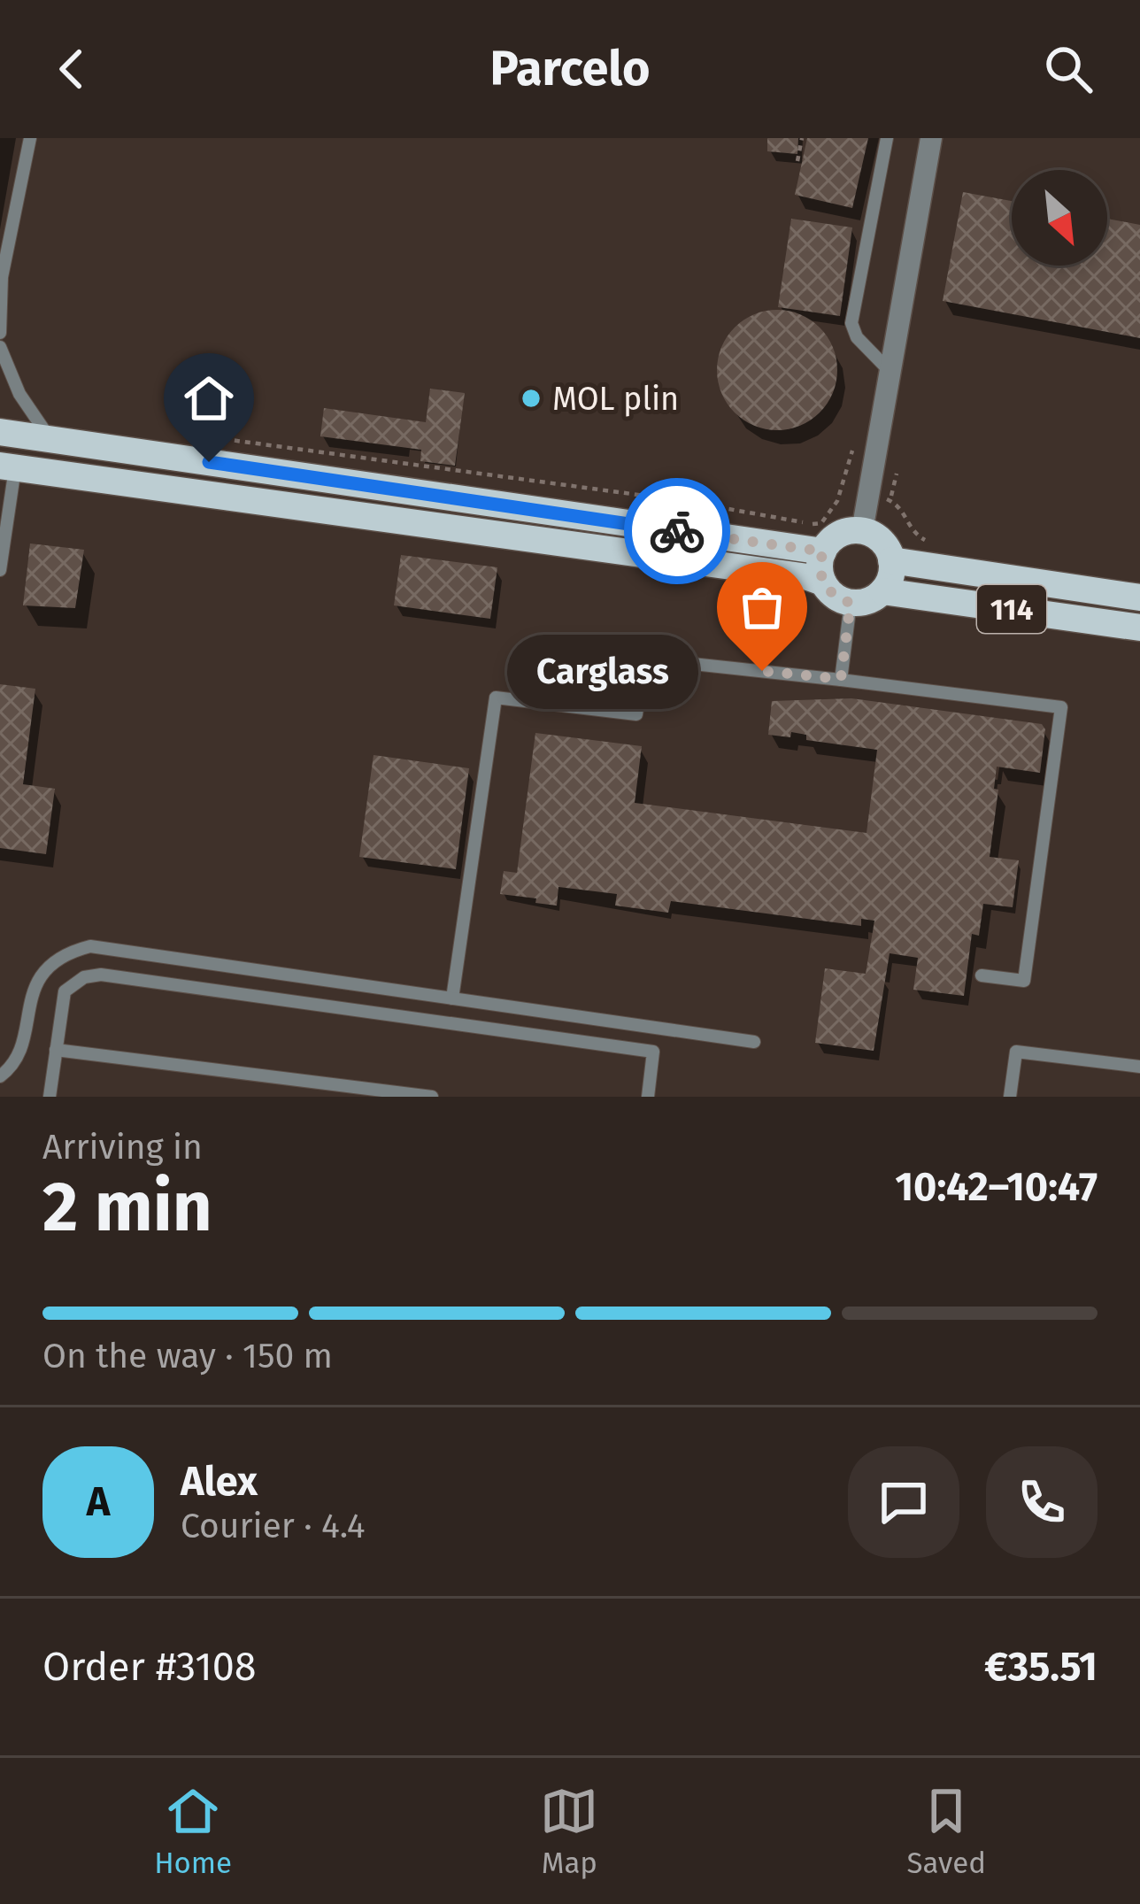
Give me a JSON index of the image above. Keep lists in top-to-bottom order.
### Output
{
  "streets": {
    "main road": ["114"]
  },
  "places": ["MOL plin", "Carglass"],
  "north": "bottom right",
  "page": {
    "header": "Parcelo",
    "bubble": "Carglass",
    "heading": ["2 min", "Arriving in", "10:42–10:47"],
    "panel": [
      "Alex",
      "Courier · 4.4",
      "Order #3108",
      "€35.51"
    ],
    "bar": "On the way · 150 m",
    "round": "A",
    "tabs": ["Home", "Map", "Saved"]
  }
}
